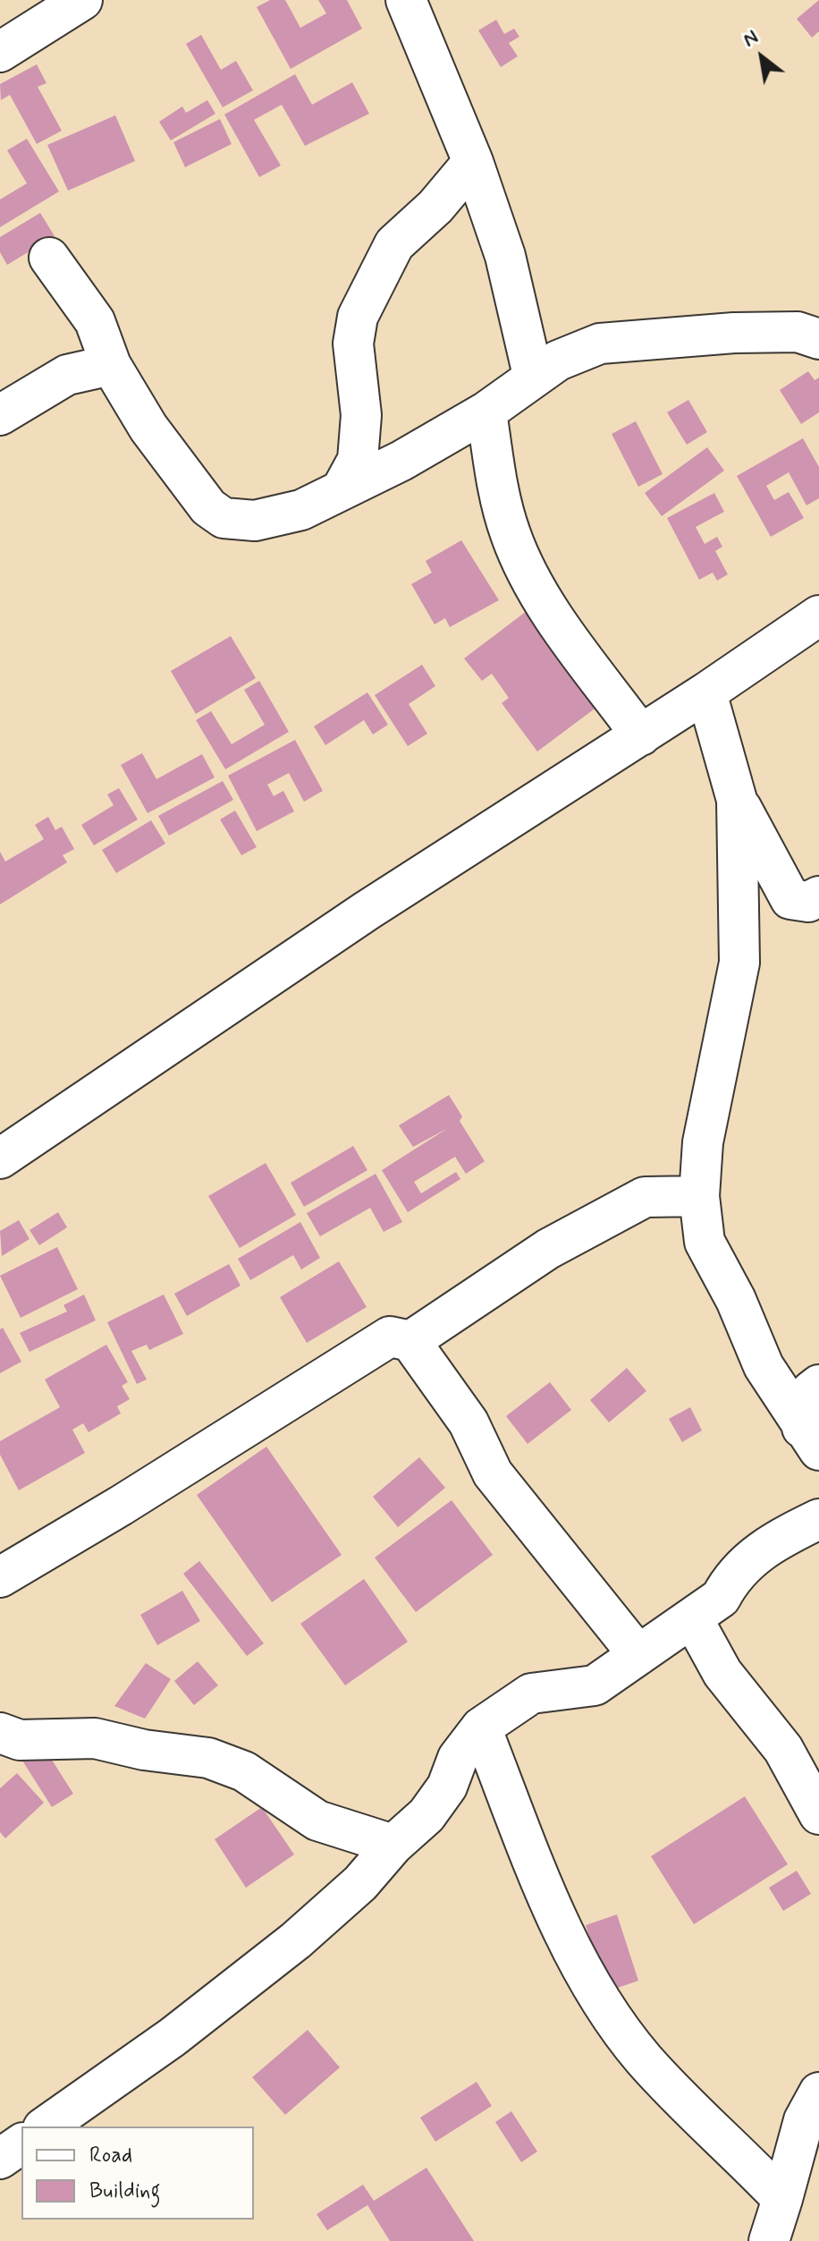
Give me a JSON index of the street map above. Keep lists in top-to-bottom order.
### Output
{
  "legend": ["Road", "Building"],
  "north": "top left"
}
